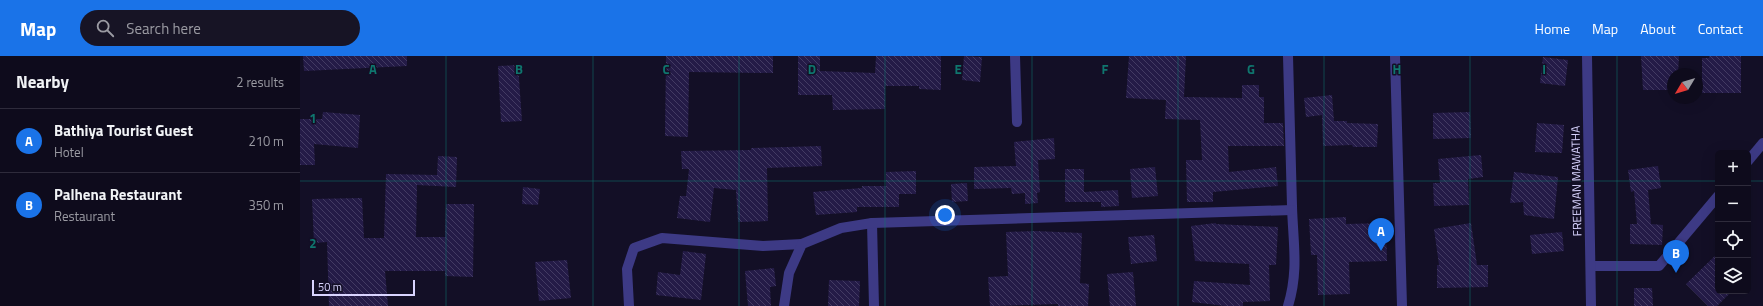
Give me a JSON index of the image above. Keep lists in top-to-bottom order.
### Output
{
  "streets": {
    "street": ["FREEMAN MAWATHA"]
  },
  "scale_bar": "50 m",
  "north": "bottom left",
  "page": {
    "header": "Map",
    "search": "Search here",
    "nav": [
      "Home",
      "Map",
      "About",
      "Contact"
    ],
    "heading": ["Nearby", "2 results"],
    "list": [
      {
        "mark": "A",
        "name": "Bathiya Tourist Guest",
        "note": "Hotel",
        "value": "210 m"
      },
      {
        "mark": "B",
        "name": "Palhena Restaurant",
        "note": "Restaurant",
        "value": "350 m"
      }
    ],
    "map_buttons": ["+", "−"],
    "pins": ["A", "B"],
    "scale": "50 m"
  },
  "grid": {
    "columns": [
      "A",
      "B",
      "C",
      "D",
      "E",
      "F",
      "G",
      "H",
      "I"
    ],
    "rows": ["1", "2"]
  }
}
